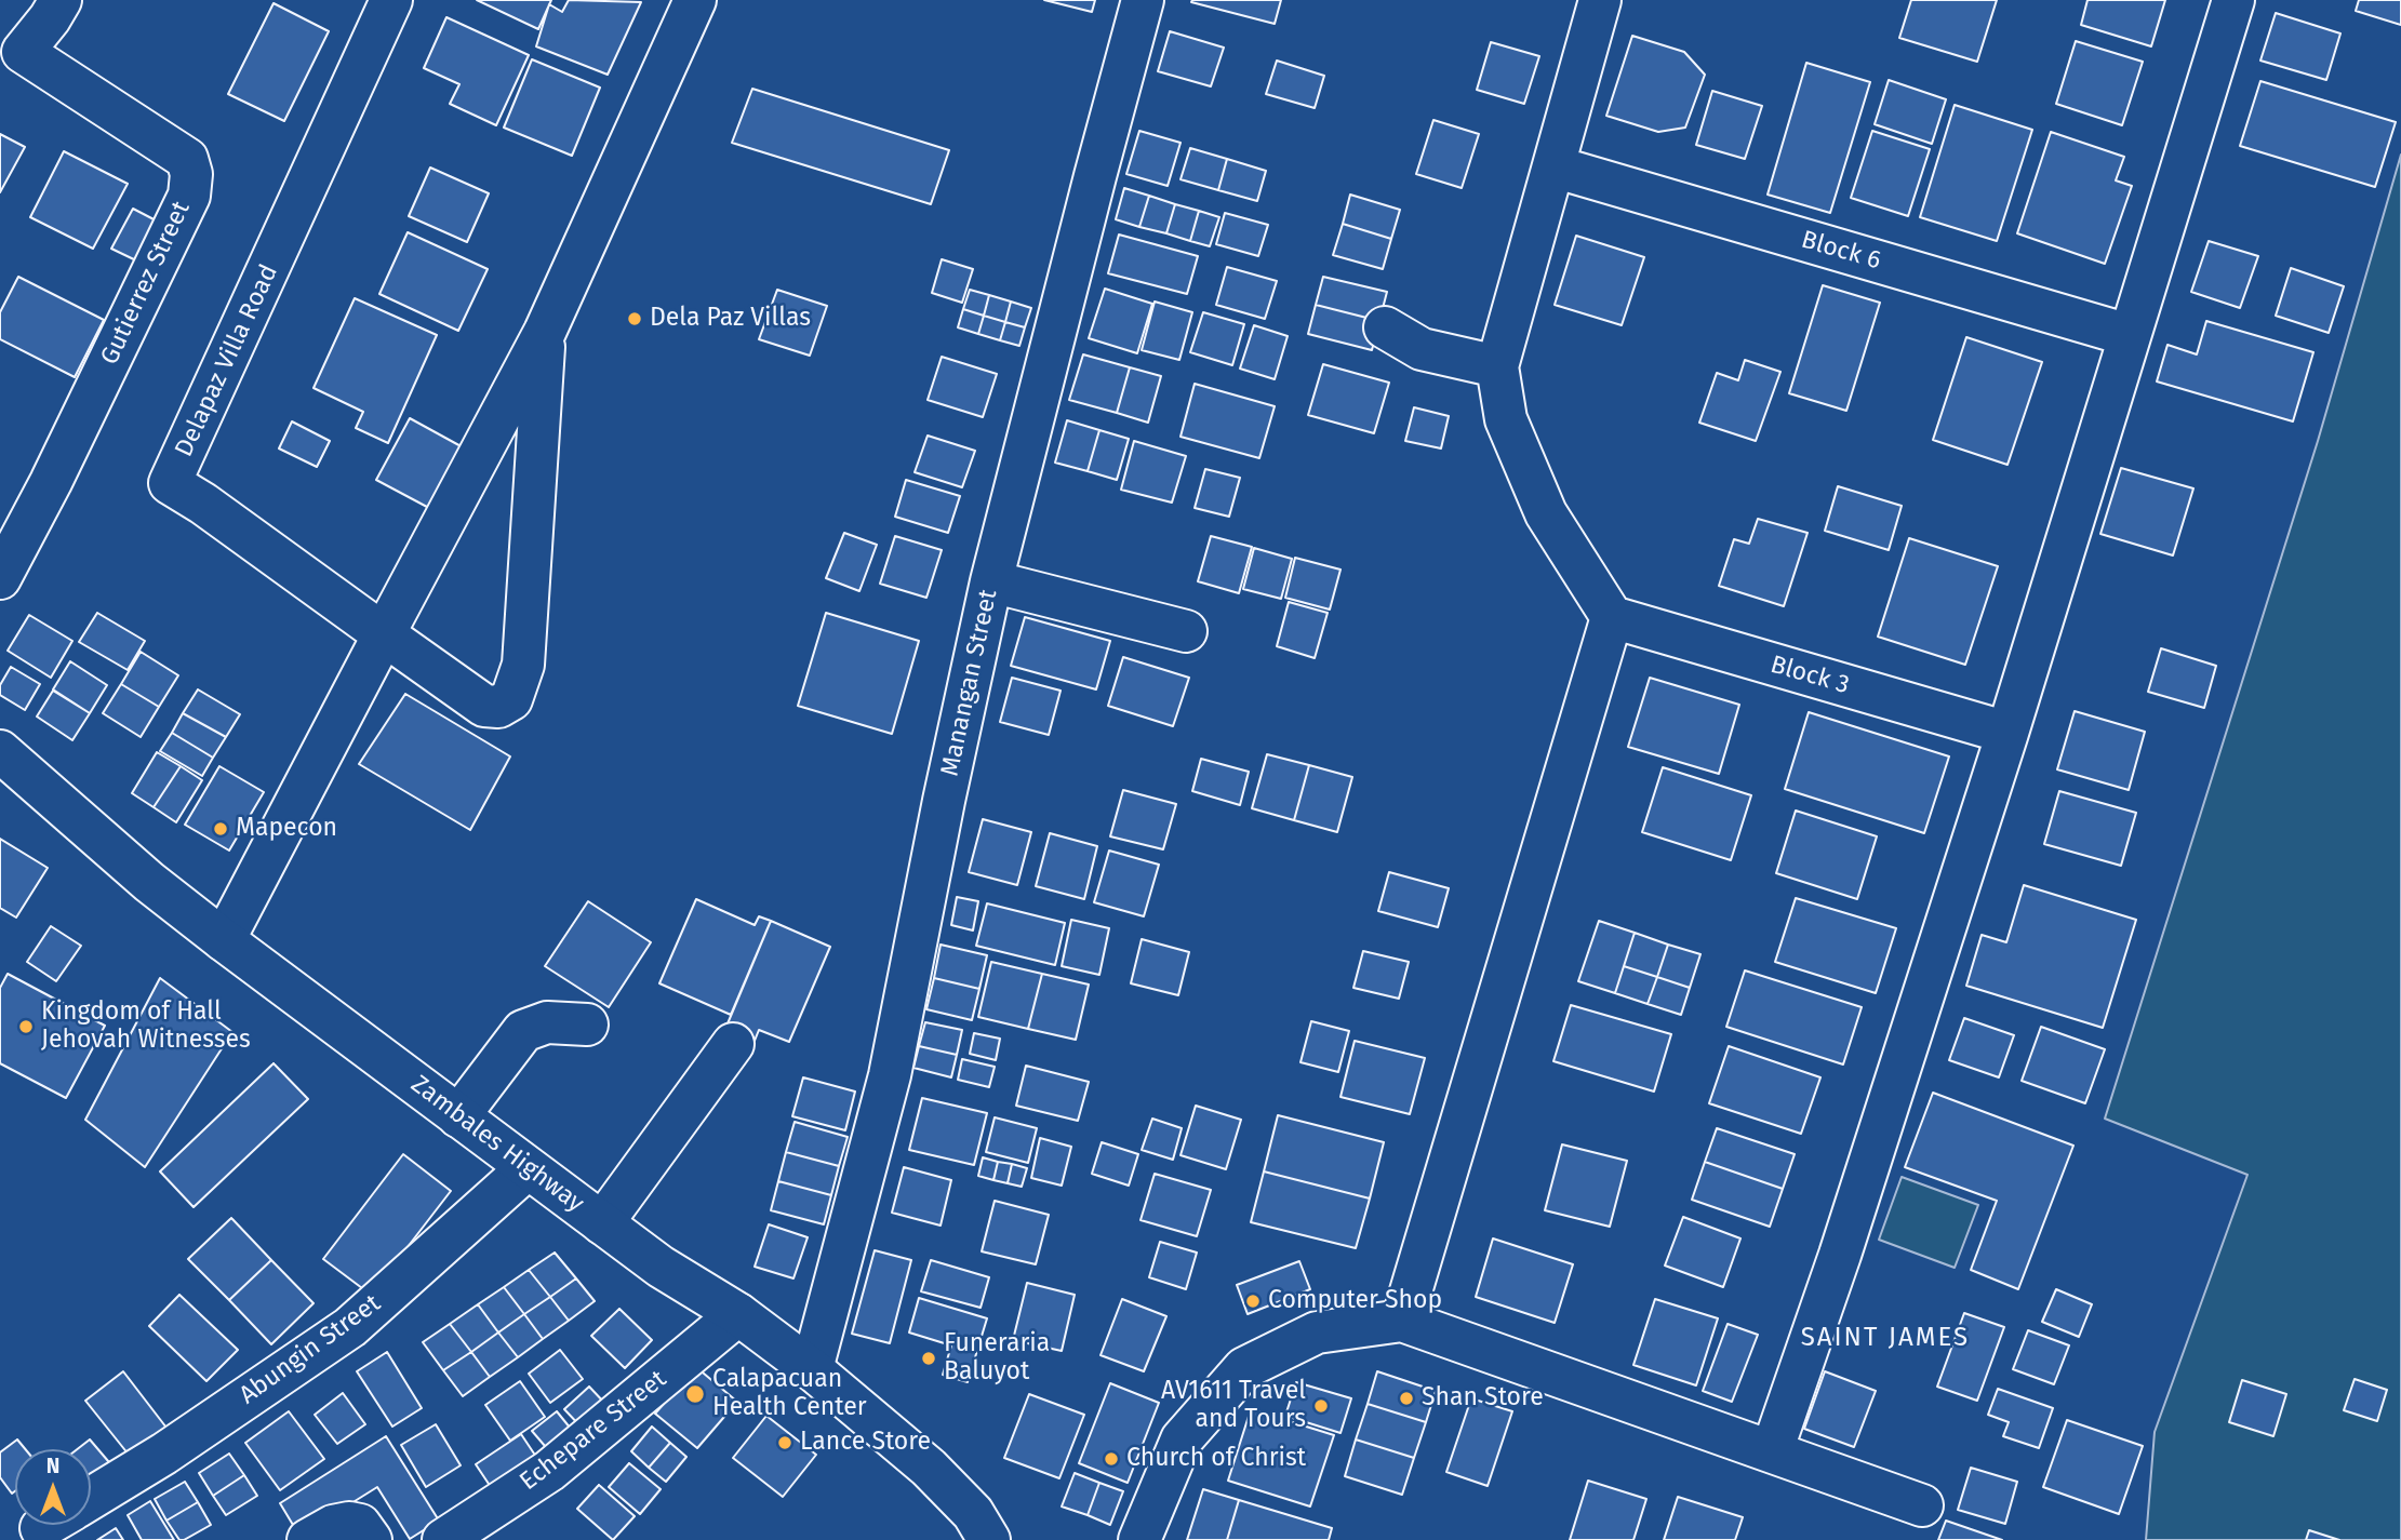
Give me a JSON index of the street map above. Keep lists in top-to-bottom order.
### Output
{
  "streets": {
    "street": [
      "Block 6",
      "Gutierrez Street",
      "Delapaz Villa Road",
      "Block 3",
      "Manangan Street",
      "Zambales Highway",
      "Abungin Street",
      "Echepare Street"
    ]
  },
  "crossings": [
    ["Manangan Street", "Zambales Highway"],
    ["Zambales Highway", "Abungin Street"],
    ["Zambales Highway", "Echepare Street"]
  ],
  "districts": ["SAINT JAMES"],
  "places": [
    "Dela Paz Villas",
    "Mapecon",
    "Kingdom of Hall Jehovah Witnesses",
    "Computer Shop",
    "Funeraria Baluyot",
    "Calapacuan Health Center",
    "Shan Store",
    "AV1611 Travel and Tours",
    "Lance Store",
    "Church of Christ"
  ],
  "north": "top"
}
